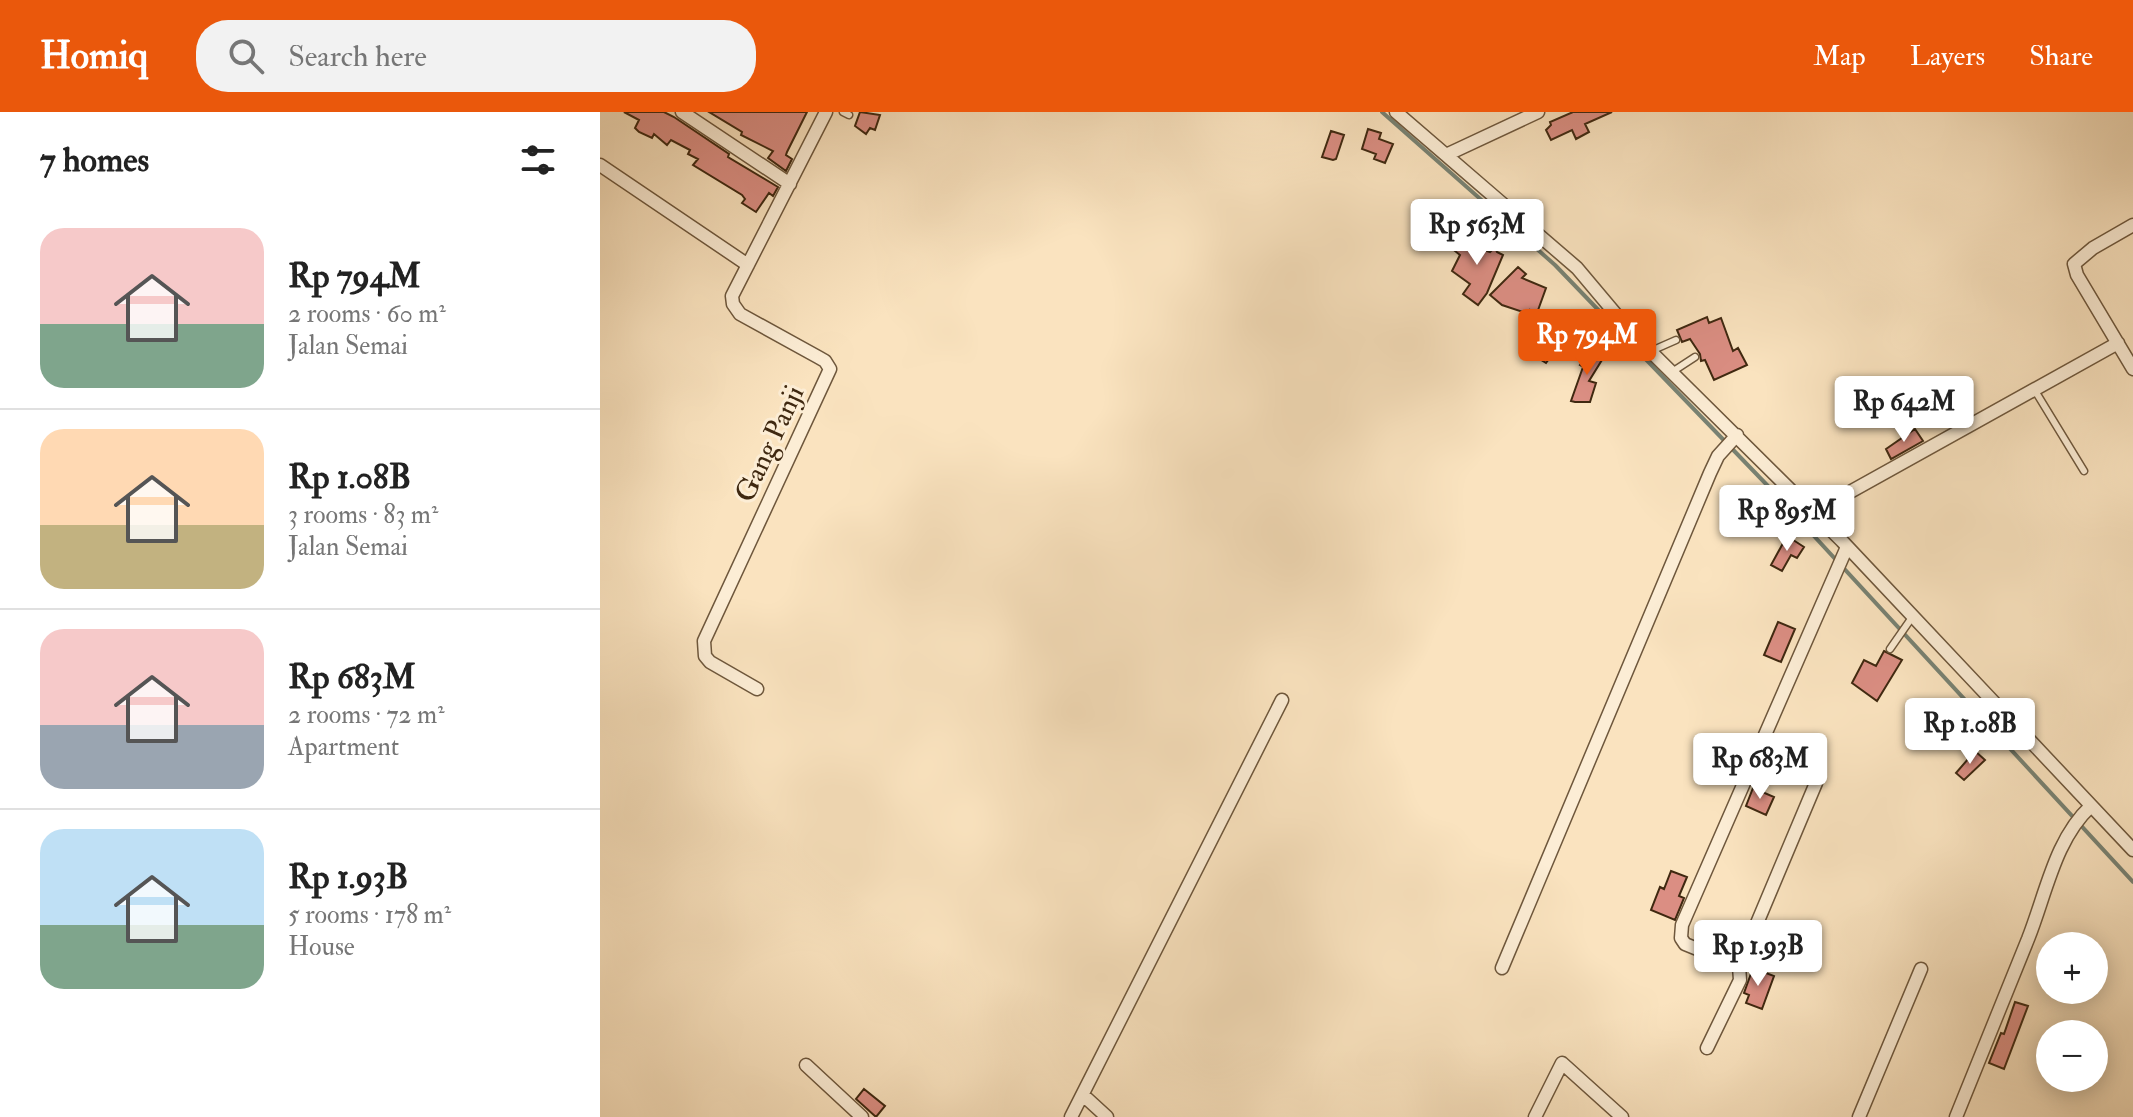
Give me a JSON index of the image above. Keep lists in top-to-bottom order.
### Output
{
  "streets": {
    "street": ["Gang Panji"]
  },
  "page": {
    "header": "Homiq",
    "search": "Search here",
    "nav": ["Map", "Layers", "Share"],
    "heading": "7 homes",
    "price": [
      "Rp 563M",
      "Rp 794M",
      "Rp 642M",
      "Rp 895M",
      "Rp 1.08B",
      "Rp 683M",
      "Rp 1.93B"
    ],
    "list": [
      {
        "name": "Rp 794M",
        "note": "2 rooms · 60 m² · Jalan Semai"
      },
      {
        "name": "Rp 1.08B",
        "note": "3 rooms · 83 m² · Jalan Semai"
      },
      {
        "name": "Rp 683M",
        "note": "2 rooms · 72 m² · Apartment"
      },
      {
        "name": "Rp 1.93B",
        "note": "5 rooms · 178 m² · House"
      }
    ],
    "map_buttons": ["+", "−"]
  }
}
